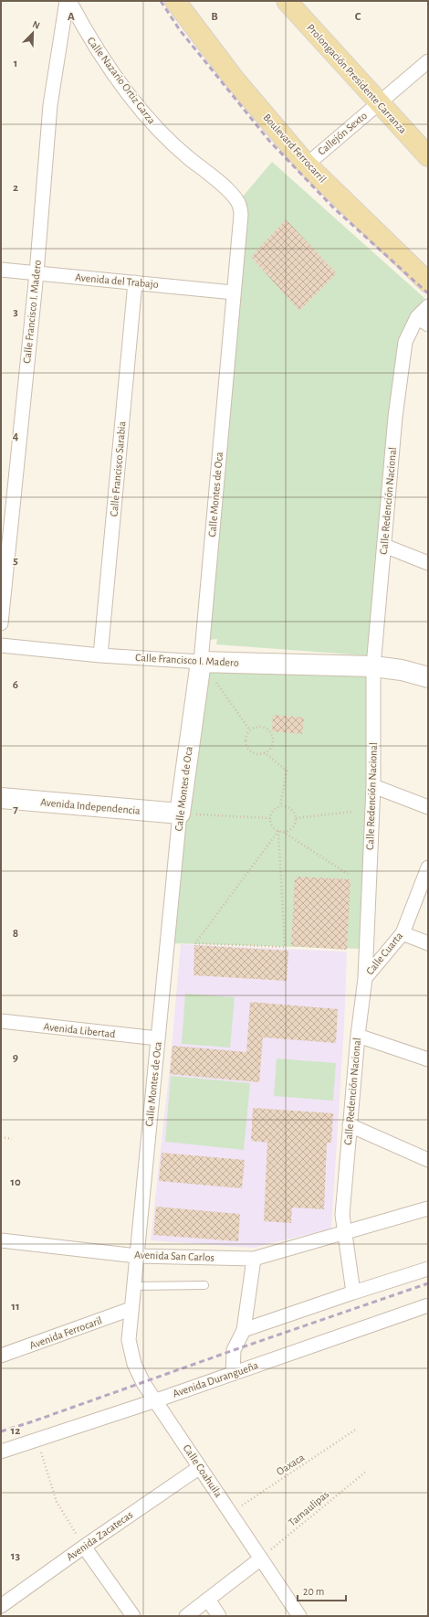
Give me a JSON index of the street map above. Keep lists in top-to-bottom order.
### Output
{
  "streets": {
    "main road": [
      "Prolongación Presidente Carranza",
      "Boulevard Ferrocarril",
      "Calle Francisco I. Madero",
      "Calle Montes de Oca",
      "Avenida Independencia"
    ],
    "street": [
      "Calle Nazario Ortiz Garza",
      "Callejón Sexto",
      "Avenida del Trabajo",
      "Calle Francisco Sarabia",
      "Calle Redención Nacional",
      "Calle Cuarta",
      "Avenida Libertad",
      "Avenida San Carlos",
      "Avenida Ferrocaril",
      "Avenida Durangueña",
      "Calle Coahuila",
      "Avenida Zacatecas"
    ],
    "path": ["Oaxaca", "Tamaulipas"]
  },
  "crossings": [
    ["Prolongación Presidente Carranza", "Callejón Sexto"],
    ["Calle Nazario Ortiz Garza", "Calle Francisco I. Madero"],
    ["Calle Nazario Ortiz Garza", "Calle Montes de Oca"],
    ["Callejón Sexto", "Boulevard Ferrocarril"],
    ["Avenida del Trabajo", "Calle Francisco I. Madero"],
    ["Avenida del Trabajo", "Calle Francisco Sarabia"],
    ["Avenida del Trabajo", "Calle Montes de Oca"],
    ["Calle Francisco I. Madero", "Calle Francisco Sarabia"],
    ["Calle Francisco I. Madero", "Calle Montes de Oca"],
    ["Calle Francisco I. Madero", "Calle Redención Nacional"],
    ["Calle Montes de Oca", "Avenida Independencia"],
    ["Calle Montes de Oca", "Avenida Libertad"],
    ["Calle Montes de Oca", "Avenida San Carlos"],
    ["Calle Montes de Oca", "Avenida Ferrocaril"],
    ["Calle Montes de Oca", "Calle Coahuila"],
    ["Calle Redención Nacional", "Calle Cuarta"],
    ["Calle Redención Nacional", "Avenida San Carlos"],
    ["Avenida Durangueña", "Calle Coahuila"],
    ["Oaxaca", "Calle Coahuila"],
    ["Calle Coahuila", "Tamaulipas"],
    ["Calle Coahuila", "Avenida Zacatecas"]
  ],
  "scale_bar": "20 m",
  "north": "top right",
  "grid": {
    "columns": ["A", "B", "C"],
    "rows": [
      "1",
      "2",
      "3",
      "4",
      "5",
      "6",
      "7",
      "8",
      "9",
      "10",
      "11",
      "12",
      "13"
    ]
  }
}
